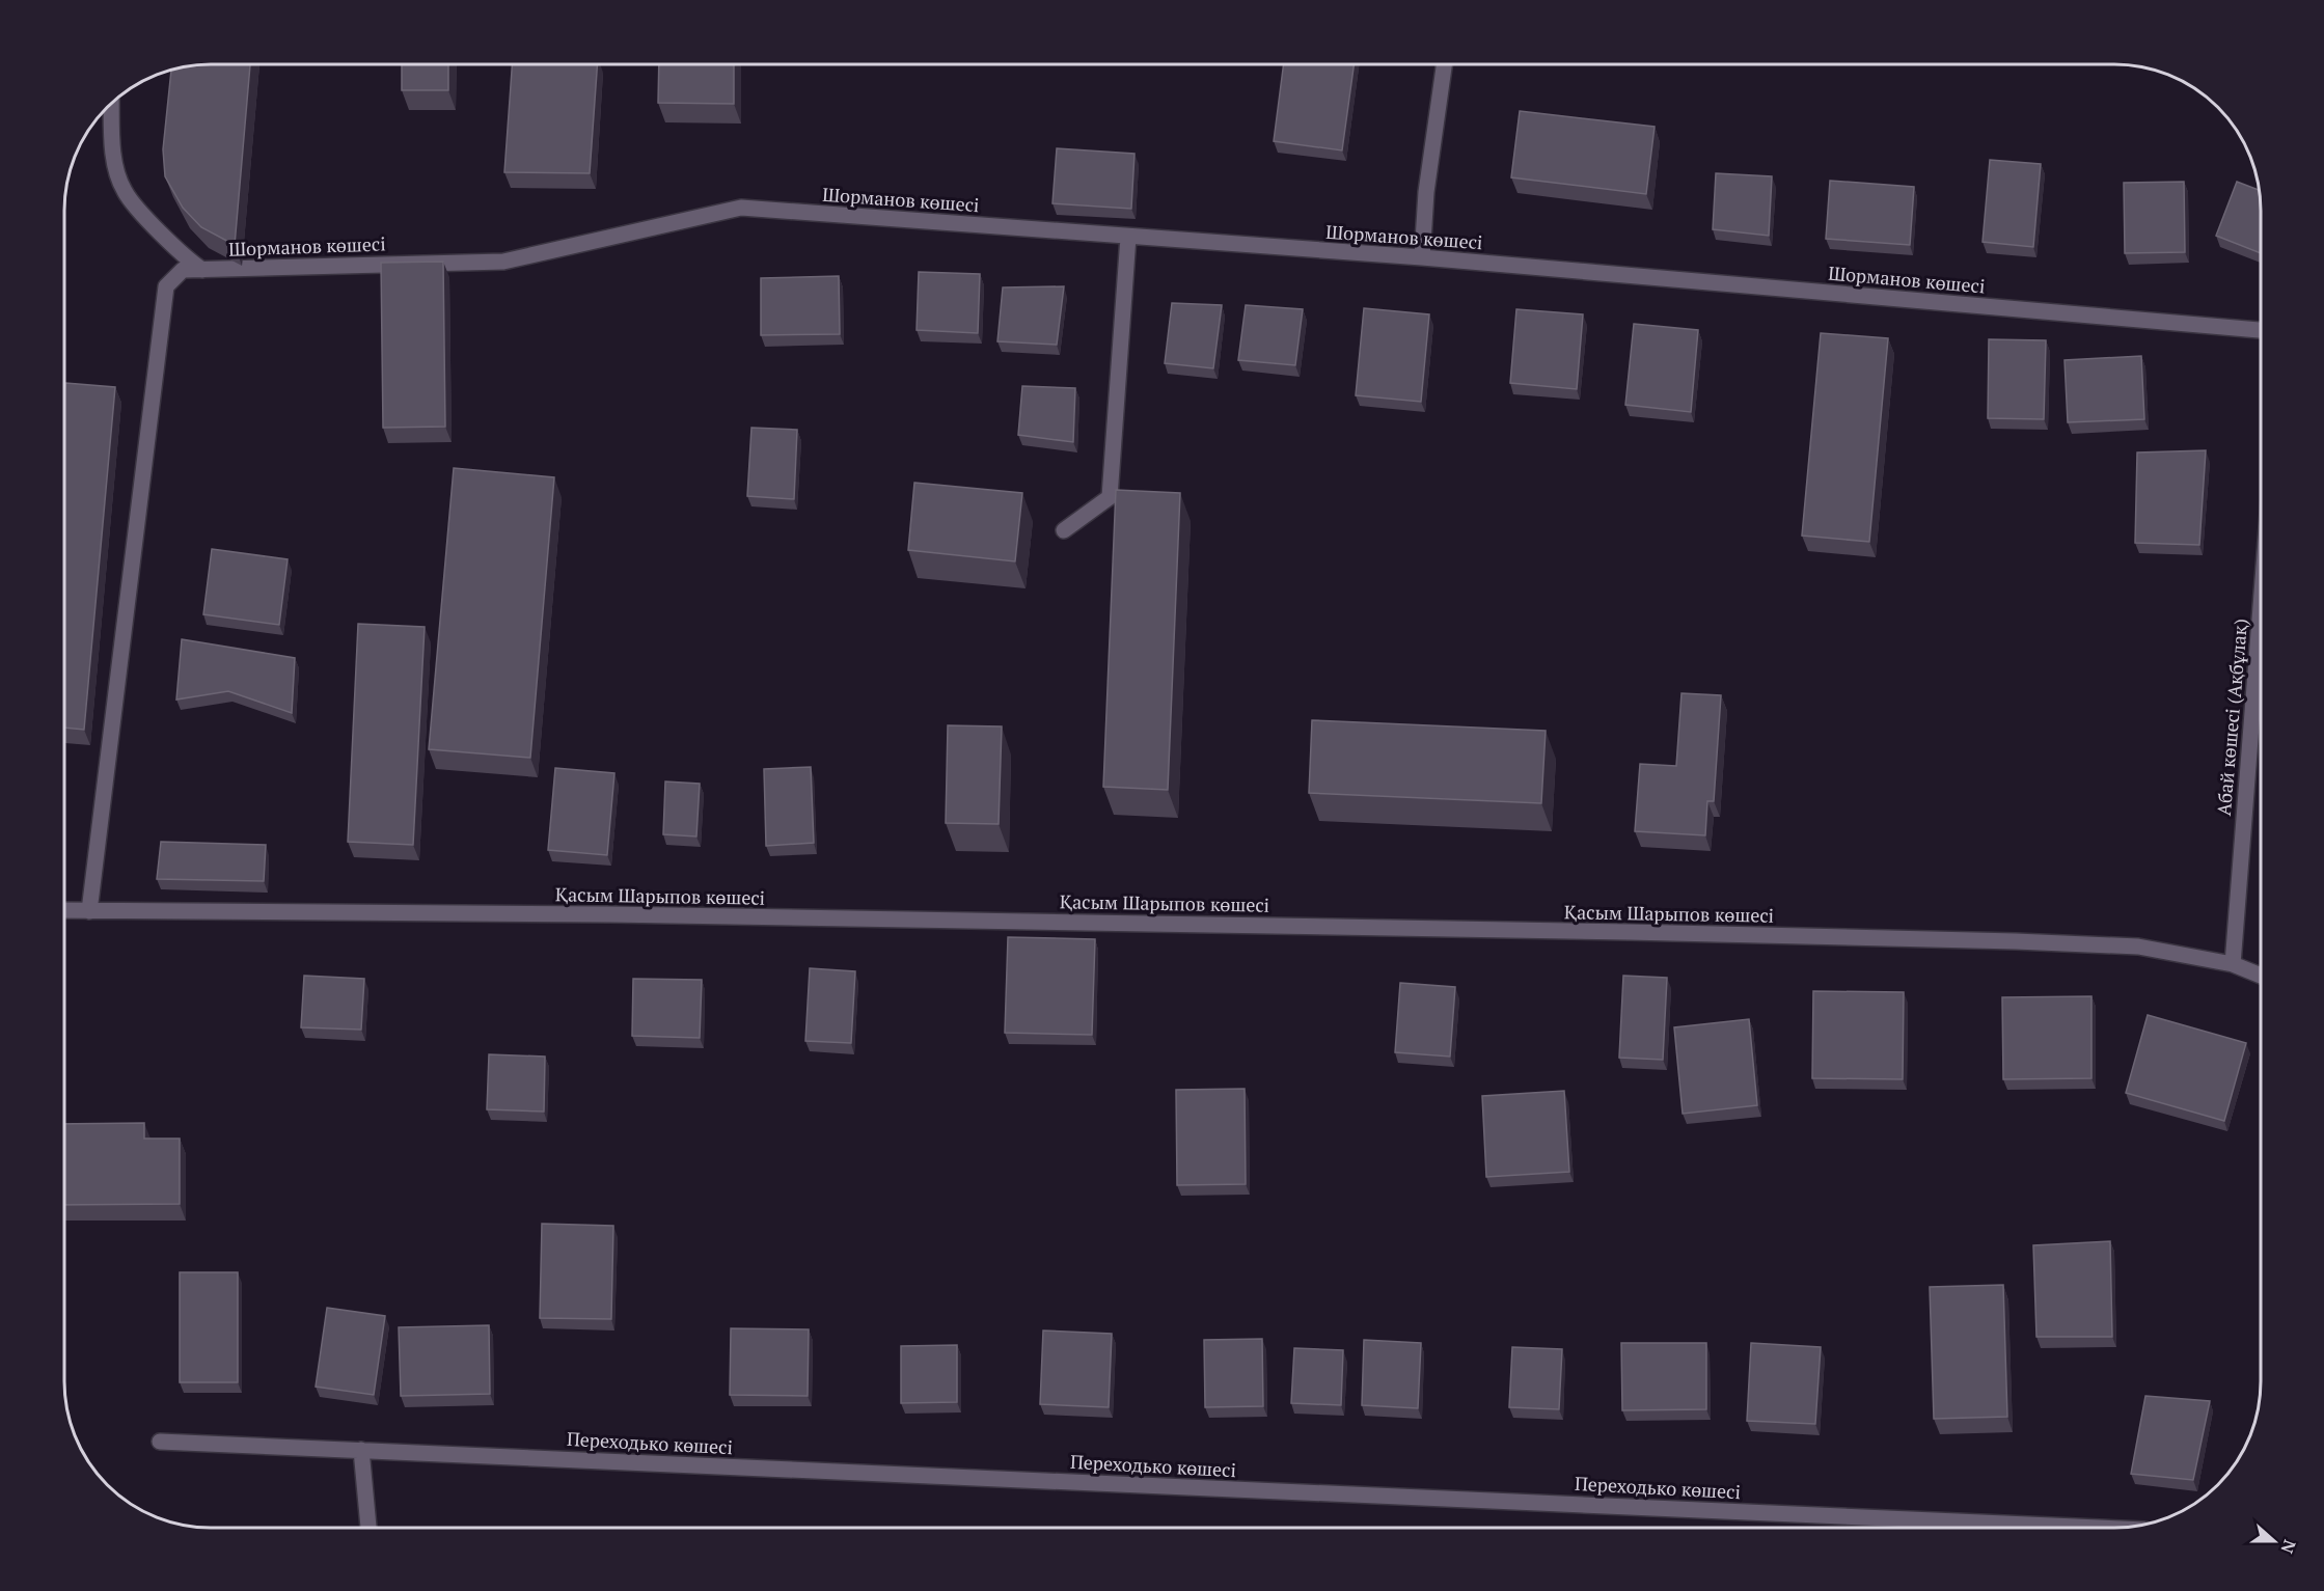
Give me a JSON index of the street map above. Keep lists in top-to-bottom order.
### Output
{
  "streets": {
    "street": [
      "Шорманов көшесі",
      "Абай көшесі (Ақбұлақ)",
      "Қасым Шарыпов көшесі",
      "Переходько көшесі"
    ]
  },
  "crossings": [
    ["Шорманов көшесі", "Қасым Шарыпов көшесі"],
    ["Абай көшесі (Ақбұлақ)", "Қасым Шарыпов көшесі"]
  ],
  "north": "right"
}
